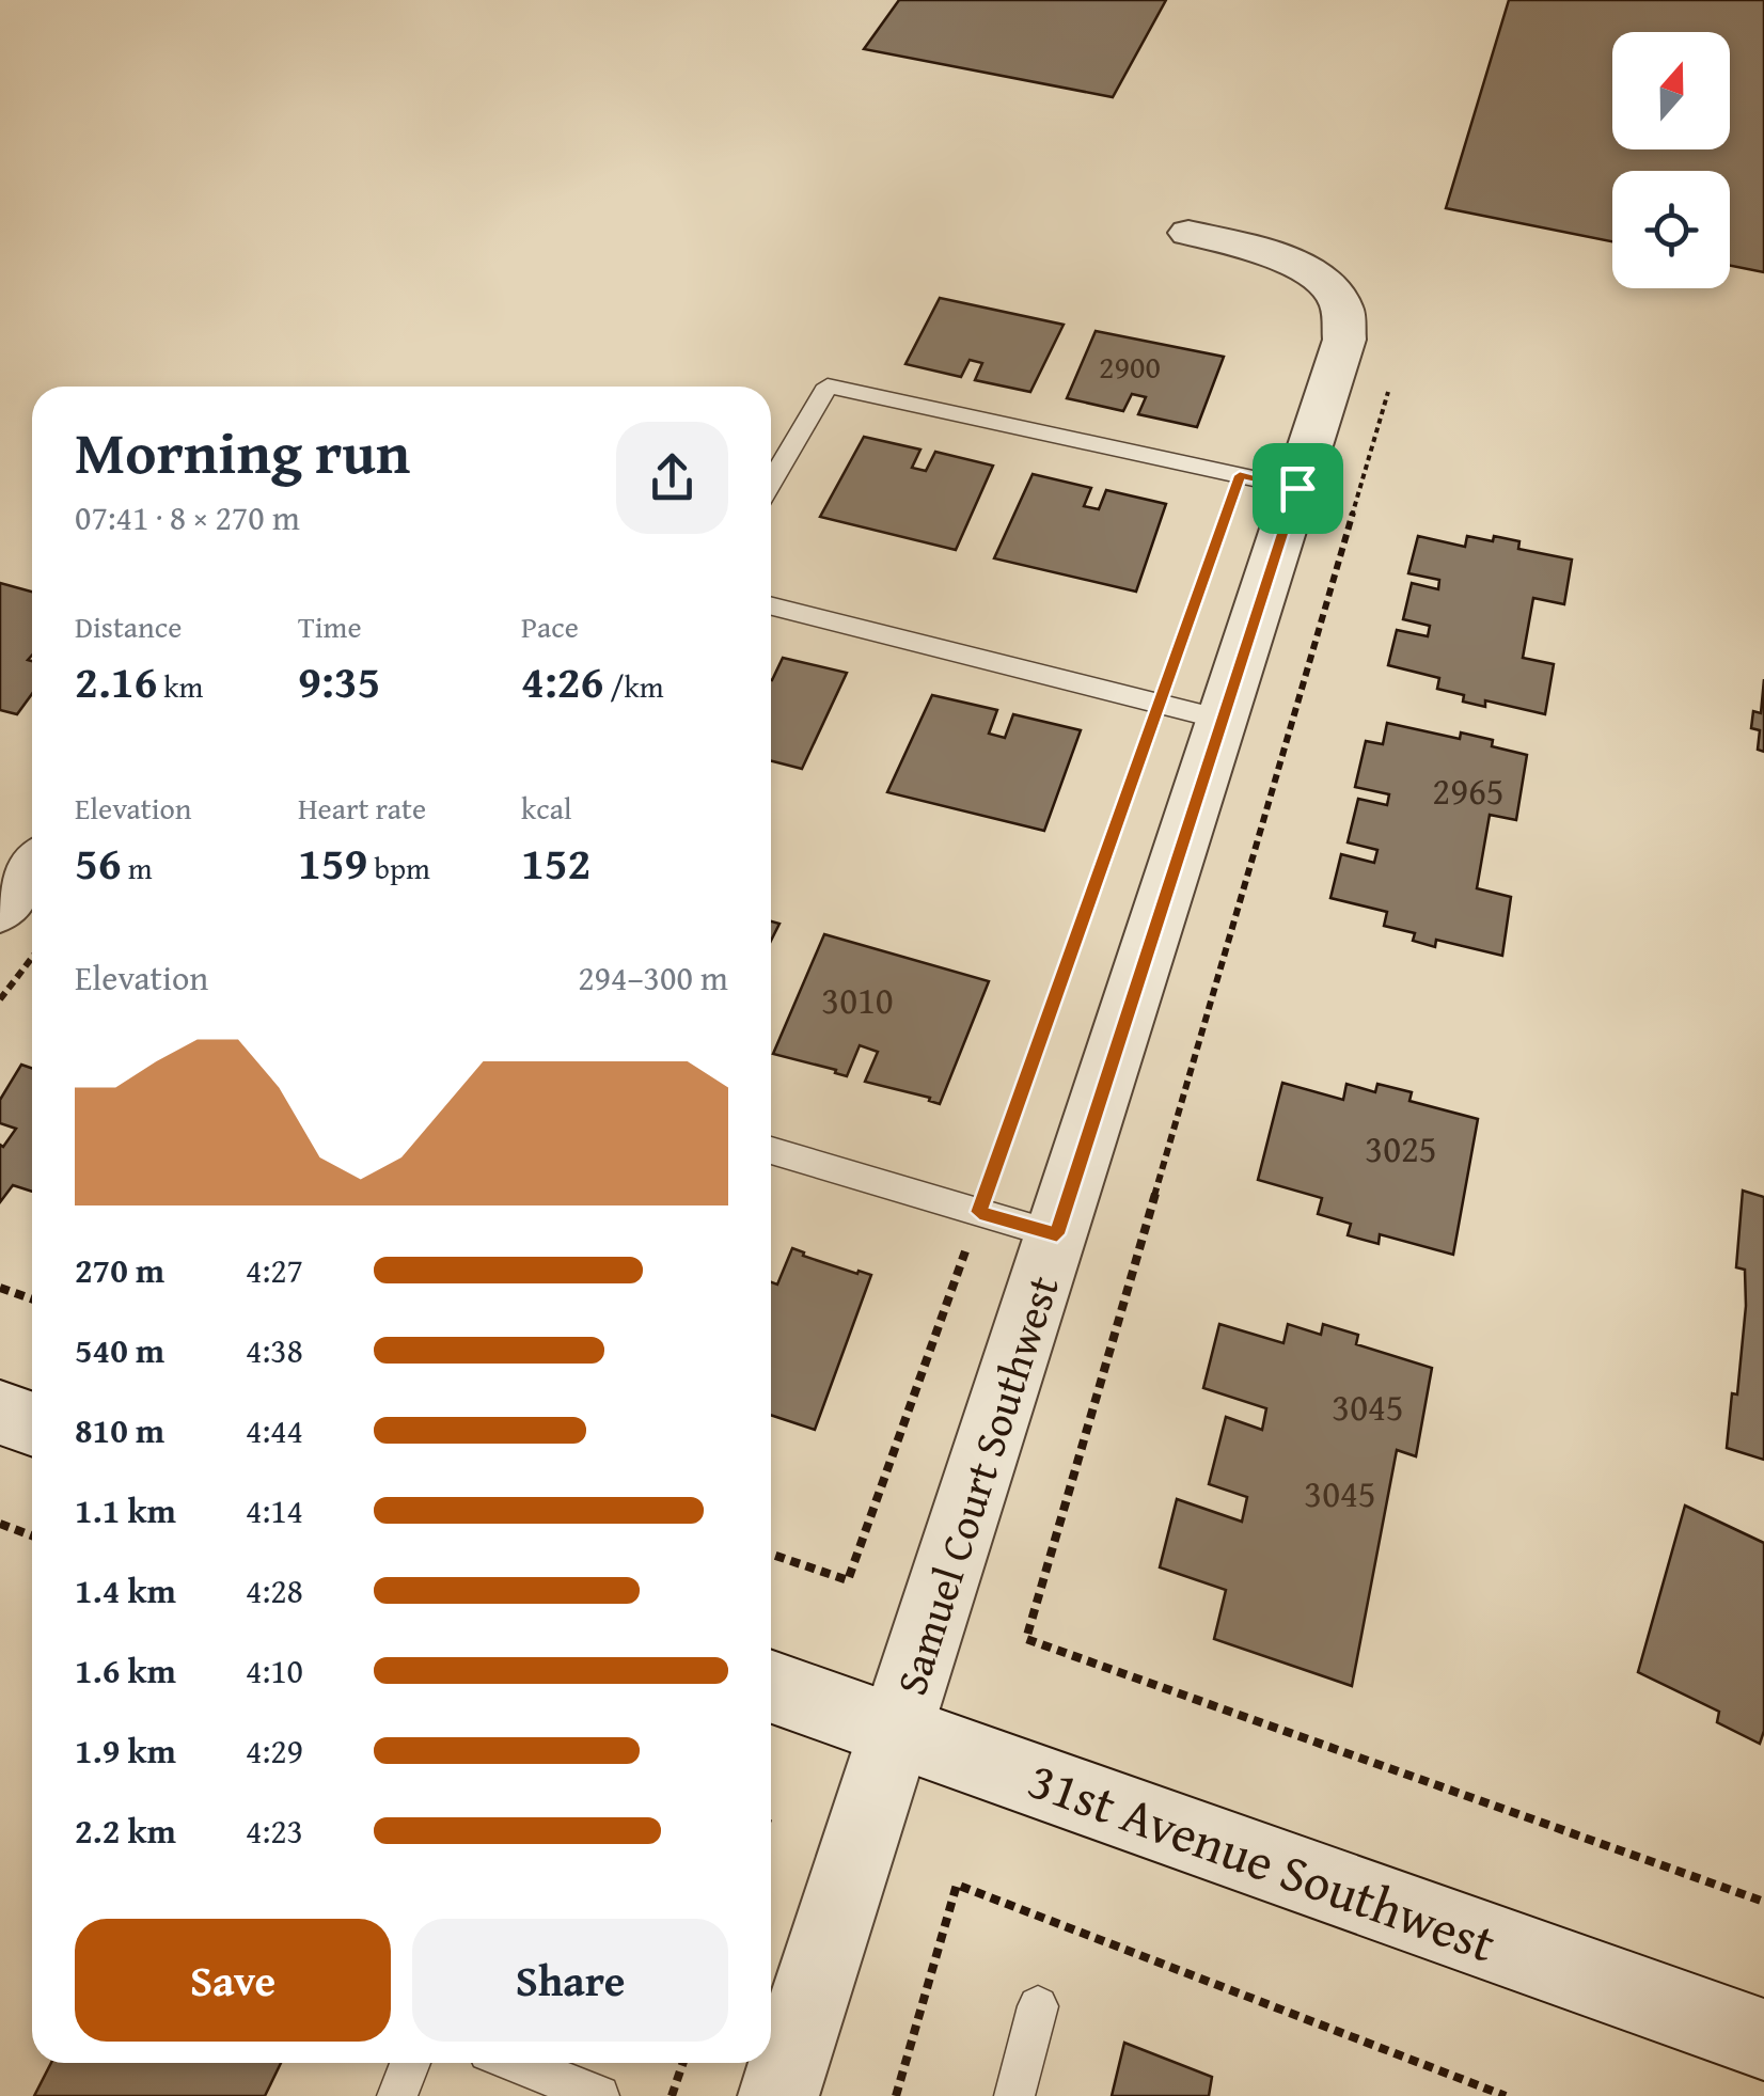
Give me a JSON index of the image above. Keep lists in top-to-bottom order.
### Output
{
  "streets": {
    "street": ["Samuel Court Southwest", "31st Avenue Southwest"]
  },
  "crossings": [
    ["Samuel Court Southwest", "31st Avenue Southwest"]
  ],
  "house_numbers": [
    "2900",
    "2965",
    "3010",
    "3025",
    "3045",
    "3045"
  ],
  "north": "top",
  "page": {
    "heading": ["Morning run", "07:41 · 8 × 270 m"],
    "stats": [
      ["Distance", "2.16 km"],
      ["Time", "9:35"],
      ["Pace", "4:26 /km"],
      ["Elevation", "56 m"],
      ["Heart rate", "159 bpm"],
      ["kcal", "152"]
    ],
    "chart": ["Elevation", "294–300 m"],
    "list": [
      {
        "name": "270 m",
        "note": "4:27"
      },
      {
        "name": "540 m",
        "note": "4:38"
      },
      {
        "name": "810 m",
        "note": "4:44"
      },
      {
        "name": "1.1 km",
        "note": "4:14"
      },
      {
        "name": "1.4 km",
        "note": "4:28"
      },
      {
        "name": "1.6 km",
        "note": "4:10"
      },
      {
        "name": "1.9 km",
        "note": "4:29"
      },
      {
        "name": "2.2 km",
        "note": "4:23"
      }
    ],
    "buttons": ["Save", "Share"]
  }
}
